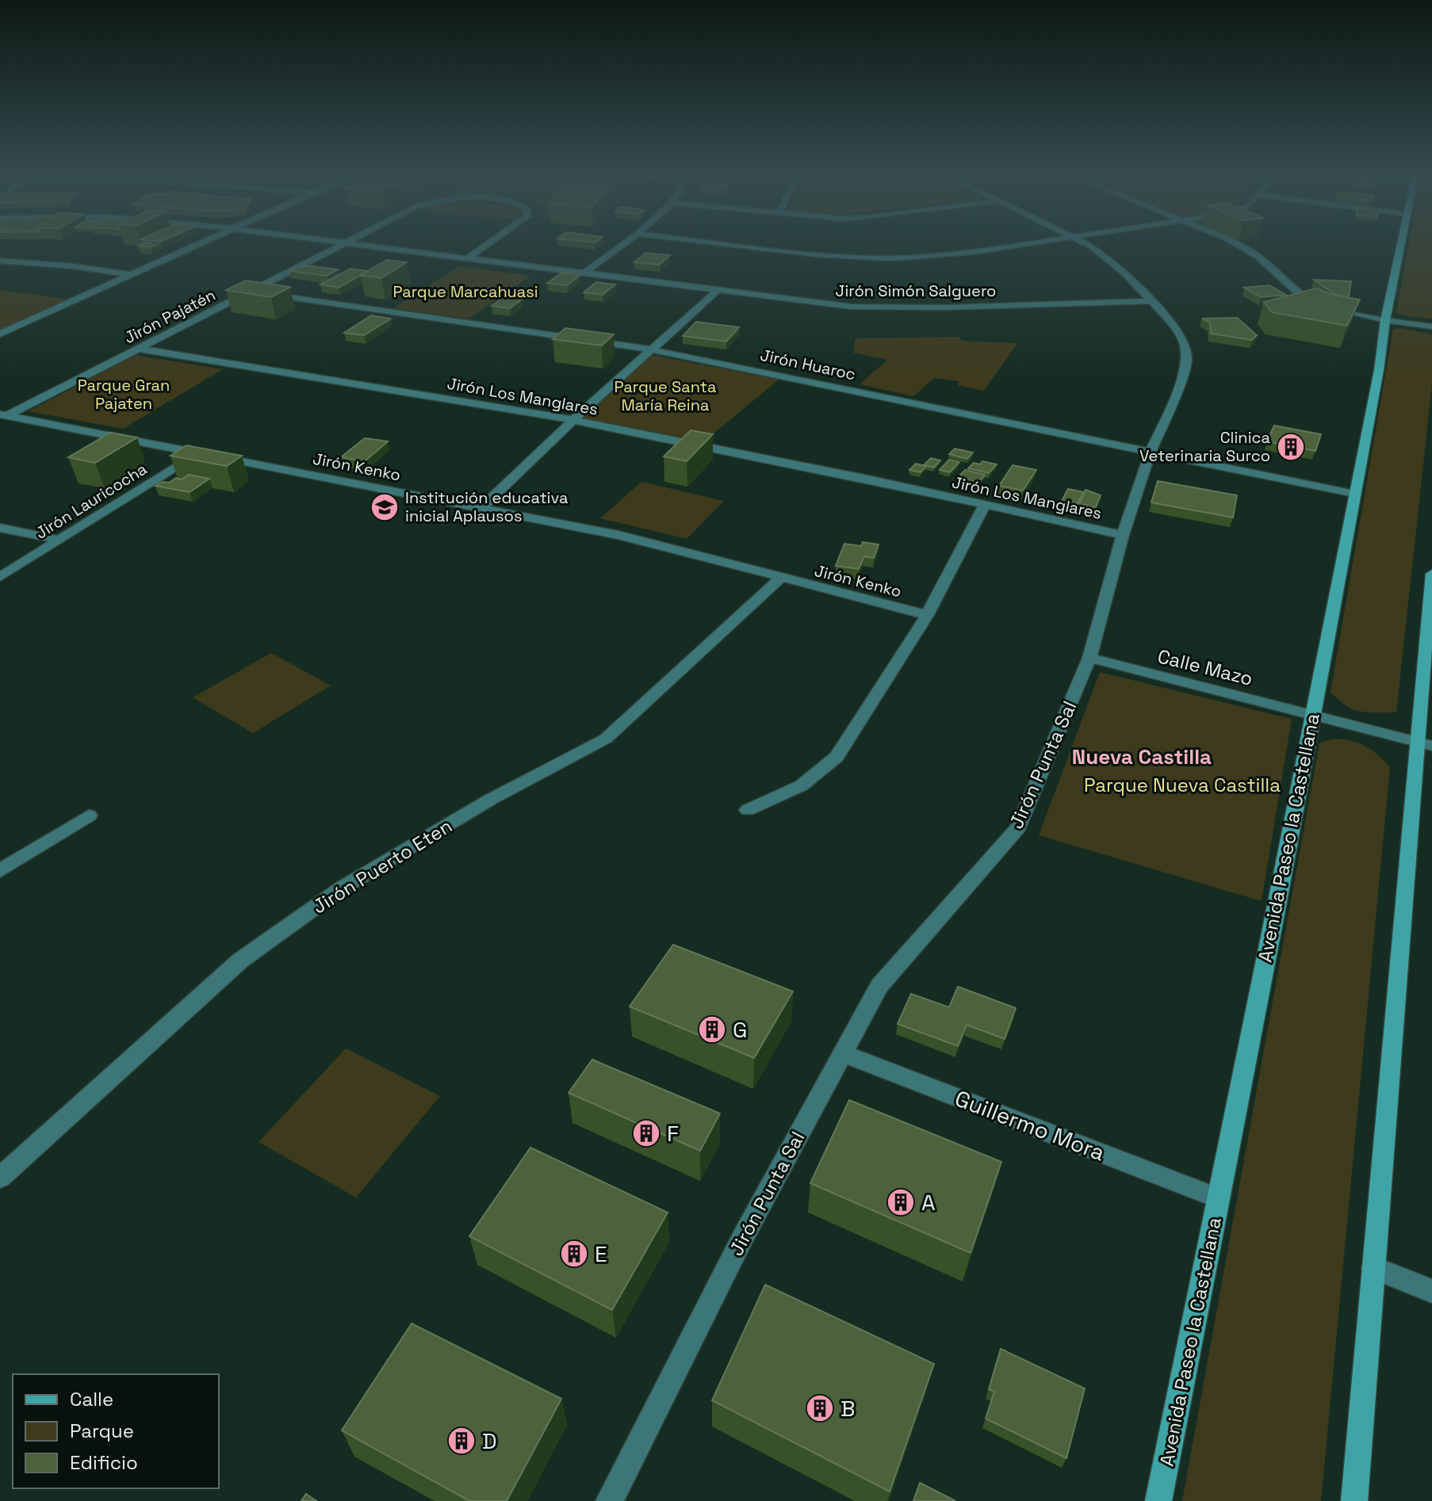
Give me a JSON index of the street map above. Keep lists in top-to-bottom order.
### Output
{
  "streets": {
    "main road": ["Avenida Paseo la Castellana"],
    "street": [
      "Jirón Simón Salguero",
      "Jirón Pajatén",
      "Jirón Huaroc",
      "Jirón Los Manglares",
      "Jirón Kenko",
      "Jirón Lauricocha",
      "Calle Mazo",
      "Jirón Punta Sal",
      "Jirón Puerto Eten",
      "Guillermo Mora"
    ]
  },
  "crossings": [
    ["Jirón Simón Salguero", "Jirón Pajatén"],
    ["Jirón Simón Salguero", "Jirón Punta Sal"],
    ["Jirón Pajatén", "Jirón Huaroc"],
    ["Jirón Pajatén", "Jirón Los Manglares"],
    ["Jirón Pajatén", "Jirón Kenko"],
    ["Jirón Huaroc", "Jirón Punta Sal"],
    ["Jirón Huaroc", "Avenida Paseo la Castellana"],
    ["Jirón Los Manglares", "Jirón Punta Sal"],
    ["Jirón Kenko", "Jirón Lauricocha"],
    ["Jirón Kenko", "Jirón Puerto Eten"],
    ["Calle Mazo", "Jirón Punta Sal"],
    ["Calle Mazo", "Avenida Paseo la Castellana"],
    ["Jirón Punta Sal", "Guillermo Mora"],
    ["Avenida Paseo la Castellana", "Guillermo Mora"]
  ],
  "districts": ["Nueva Castilla"],
  "parks": [
    "Parque Marcahuasi",
    "Parque Gran Pajaten",
    "Parque Santa María Reina",
    "Parque Nueva Castilla"
  ],
  "places": {
    "building": [
      "Clinica Veterinaria Surco",
      "G",
      "F",
      "A",
      "E",
      "B",
      "D"
    ],
    "school or university": ["Institución educativa inicial Aplausos"]
  },
  "legend": ["Calle", "Parque", "Edificio"]
}
